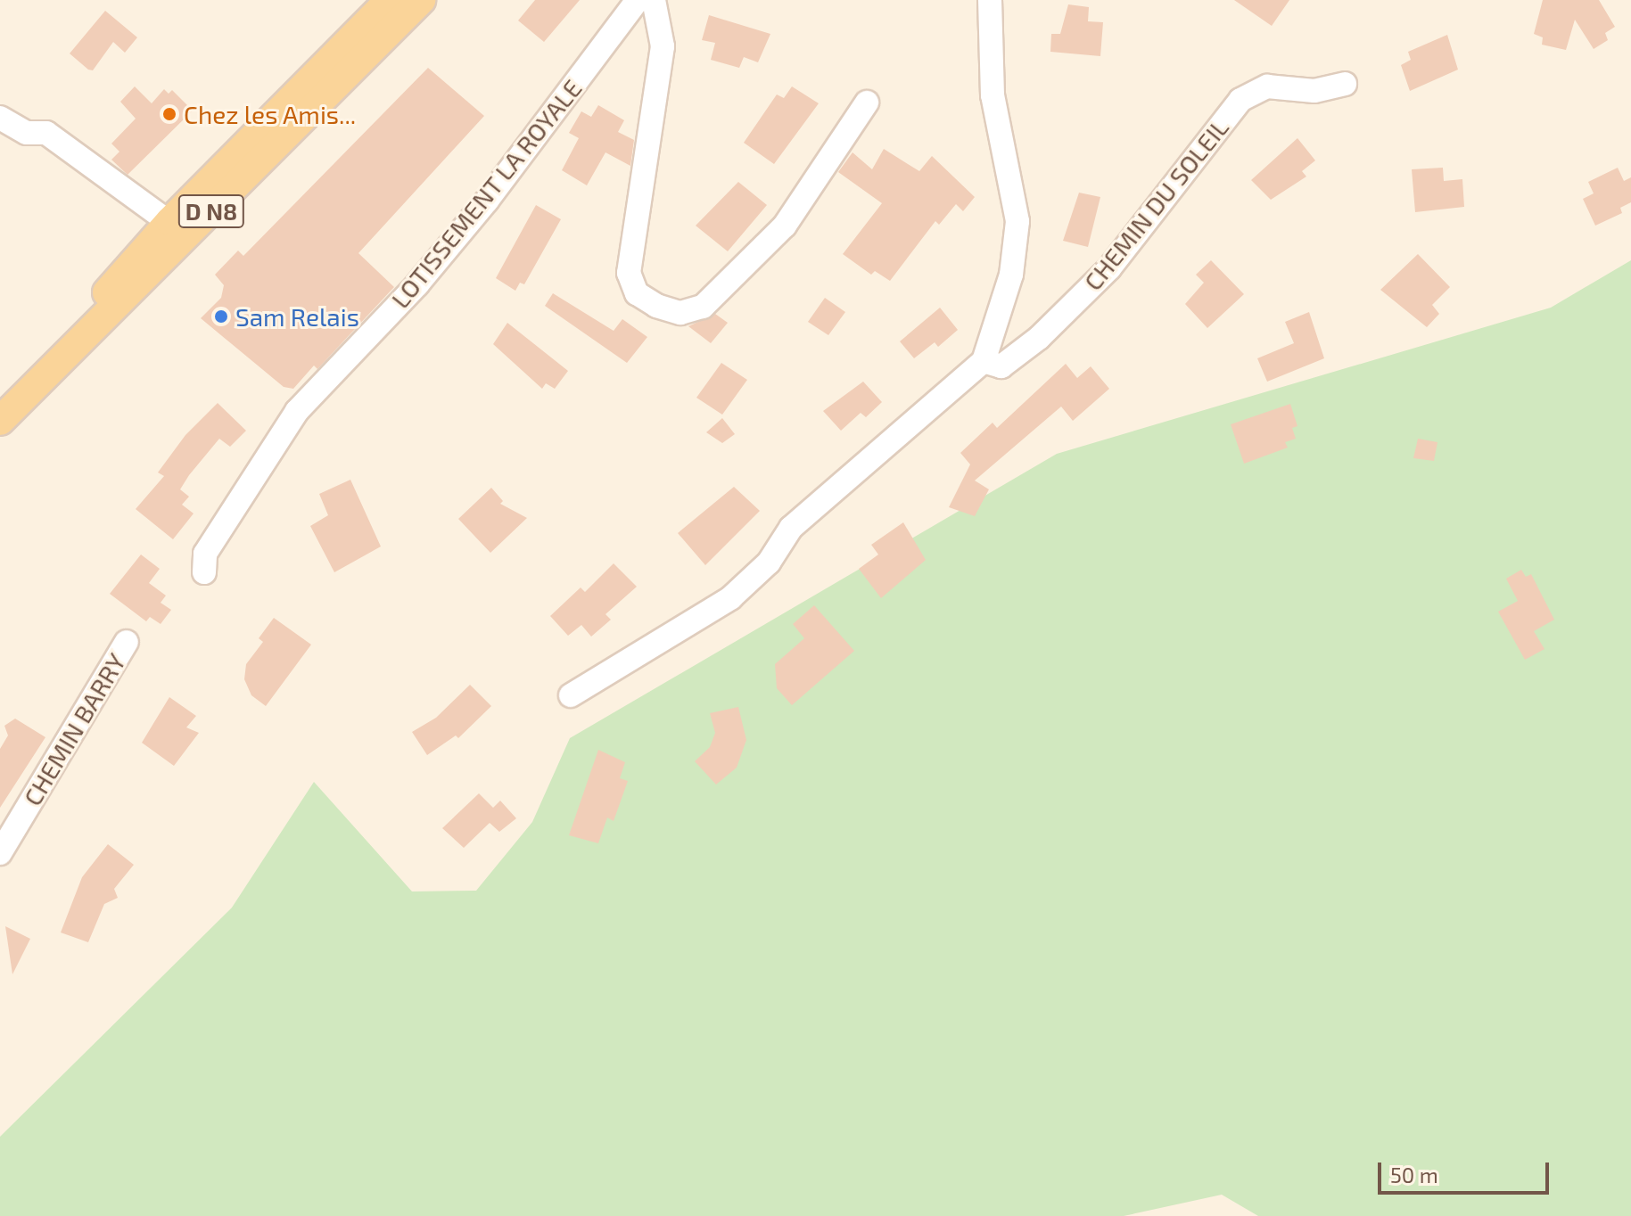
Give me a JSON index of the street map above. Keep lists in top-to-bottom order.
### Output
{
  "streets": {
    "main road": ["D N8"],
    "street": ["LOTISSEMENT LA ROYALE", "CHEMIN DU SOLEIL", "CHEMIN BARRY"]
  },
  "places": ["Chez les Amis...", "Sam Relais"],
  "scale_bar": "50 m"
}
